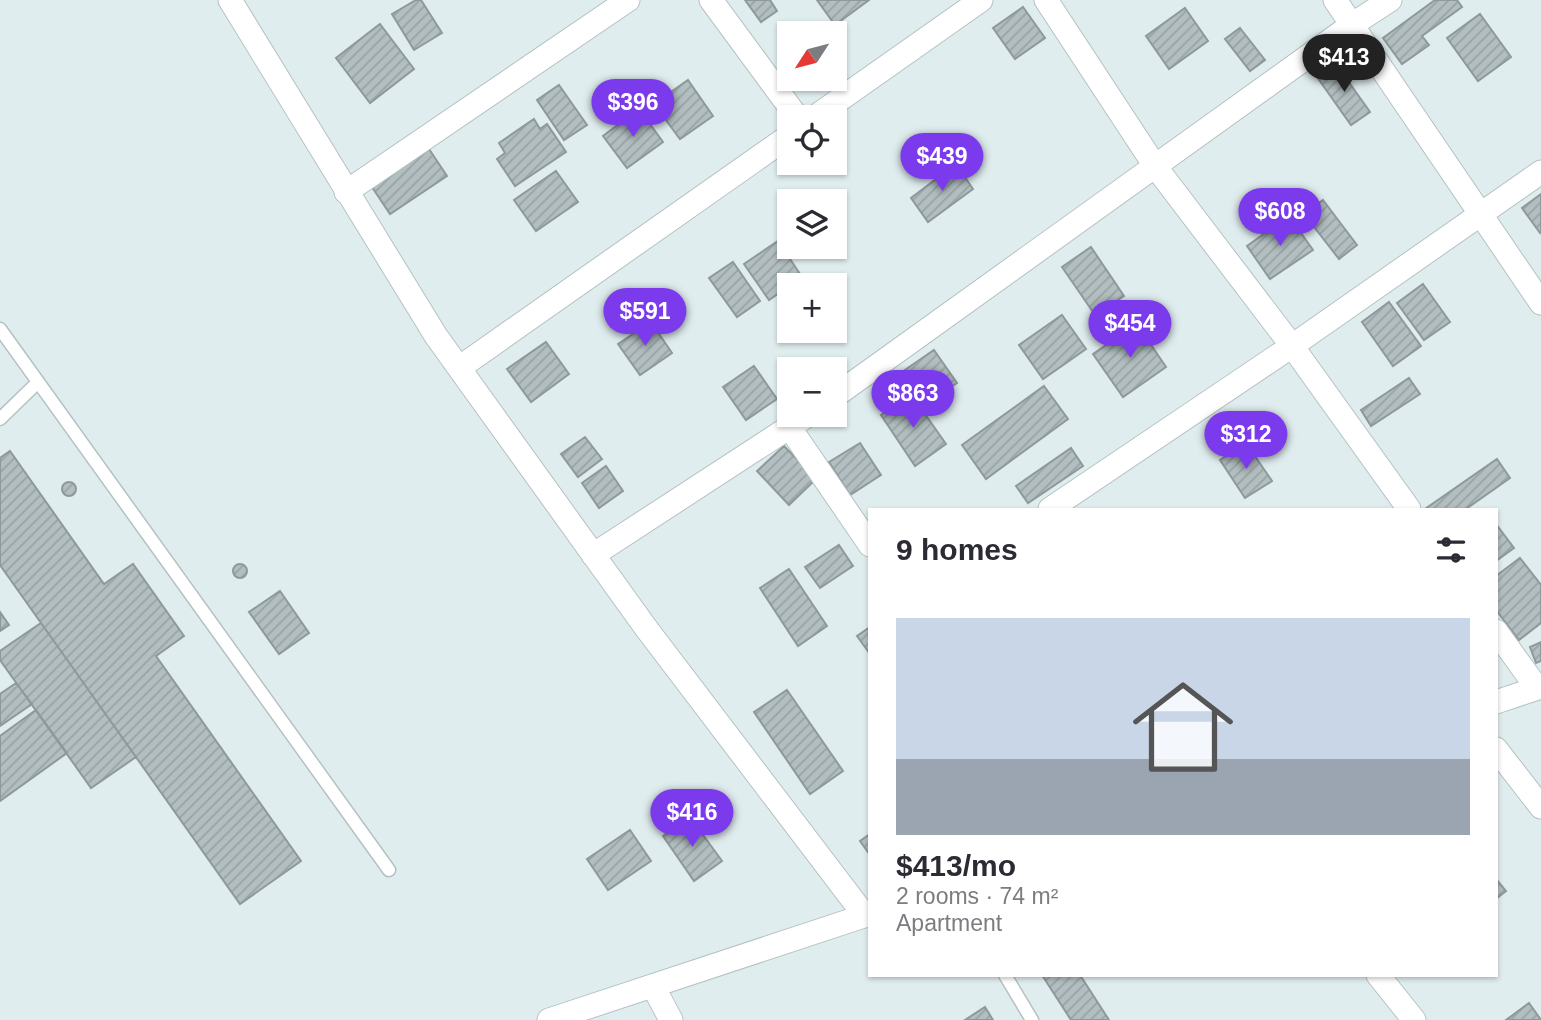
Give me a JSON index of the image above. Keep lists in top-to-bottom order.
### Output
{
  "north": "bottom left",
  "page": {
    "map_buttons": ["+", "−"],
    "price": [
      "$413",
      "$396",
      "$439",
      "$608",
      "$591",
      "$454",
      "$863",
      "$312",
      "$416"
    ],
    "heading": "9 homes",
    "list": [
      {
        "name": "$413/mo",
        "note": "2 rooms · 74 m² · Apartment"
      }
    ]
  }
}
